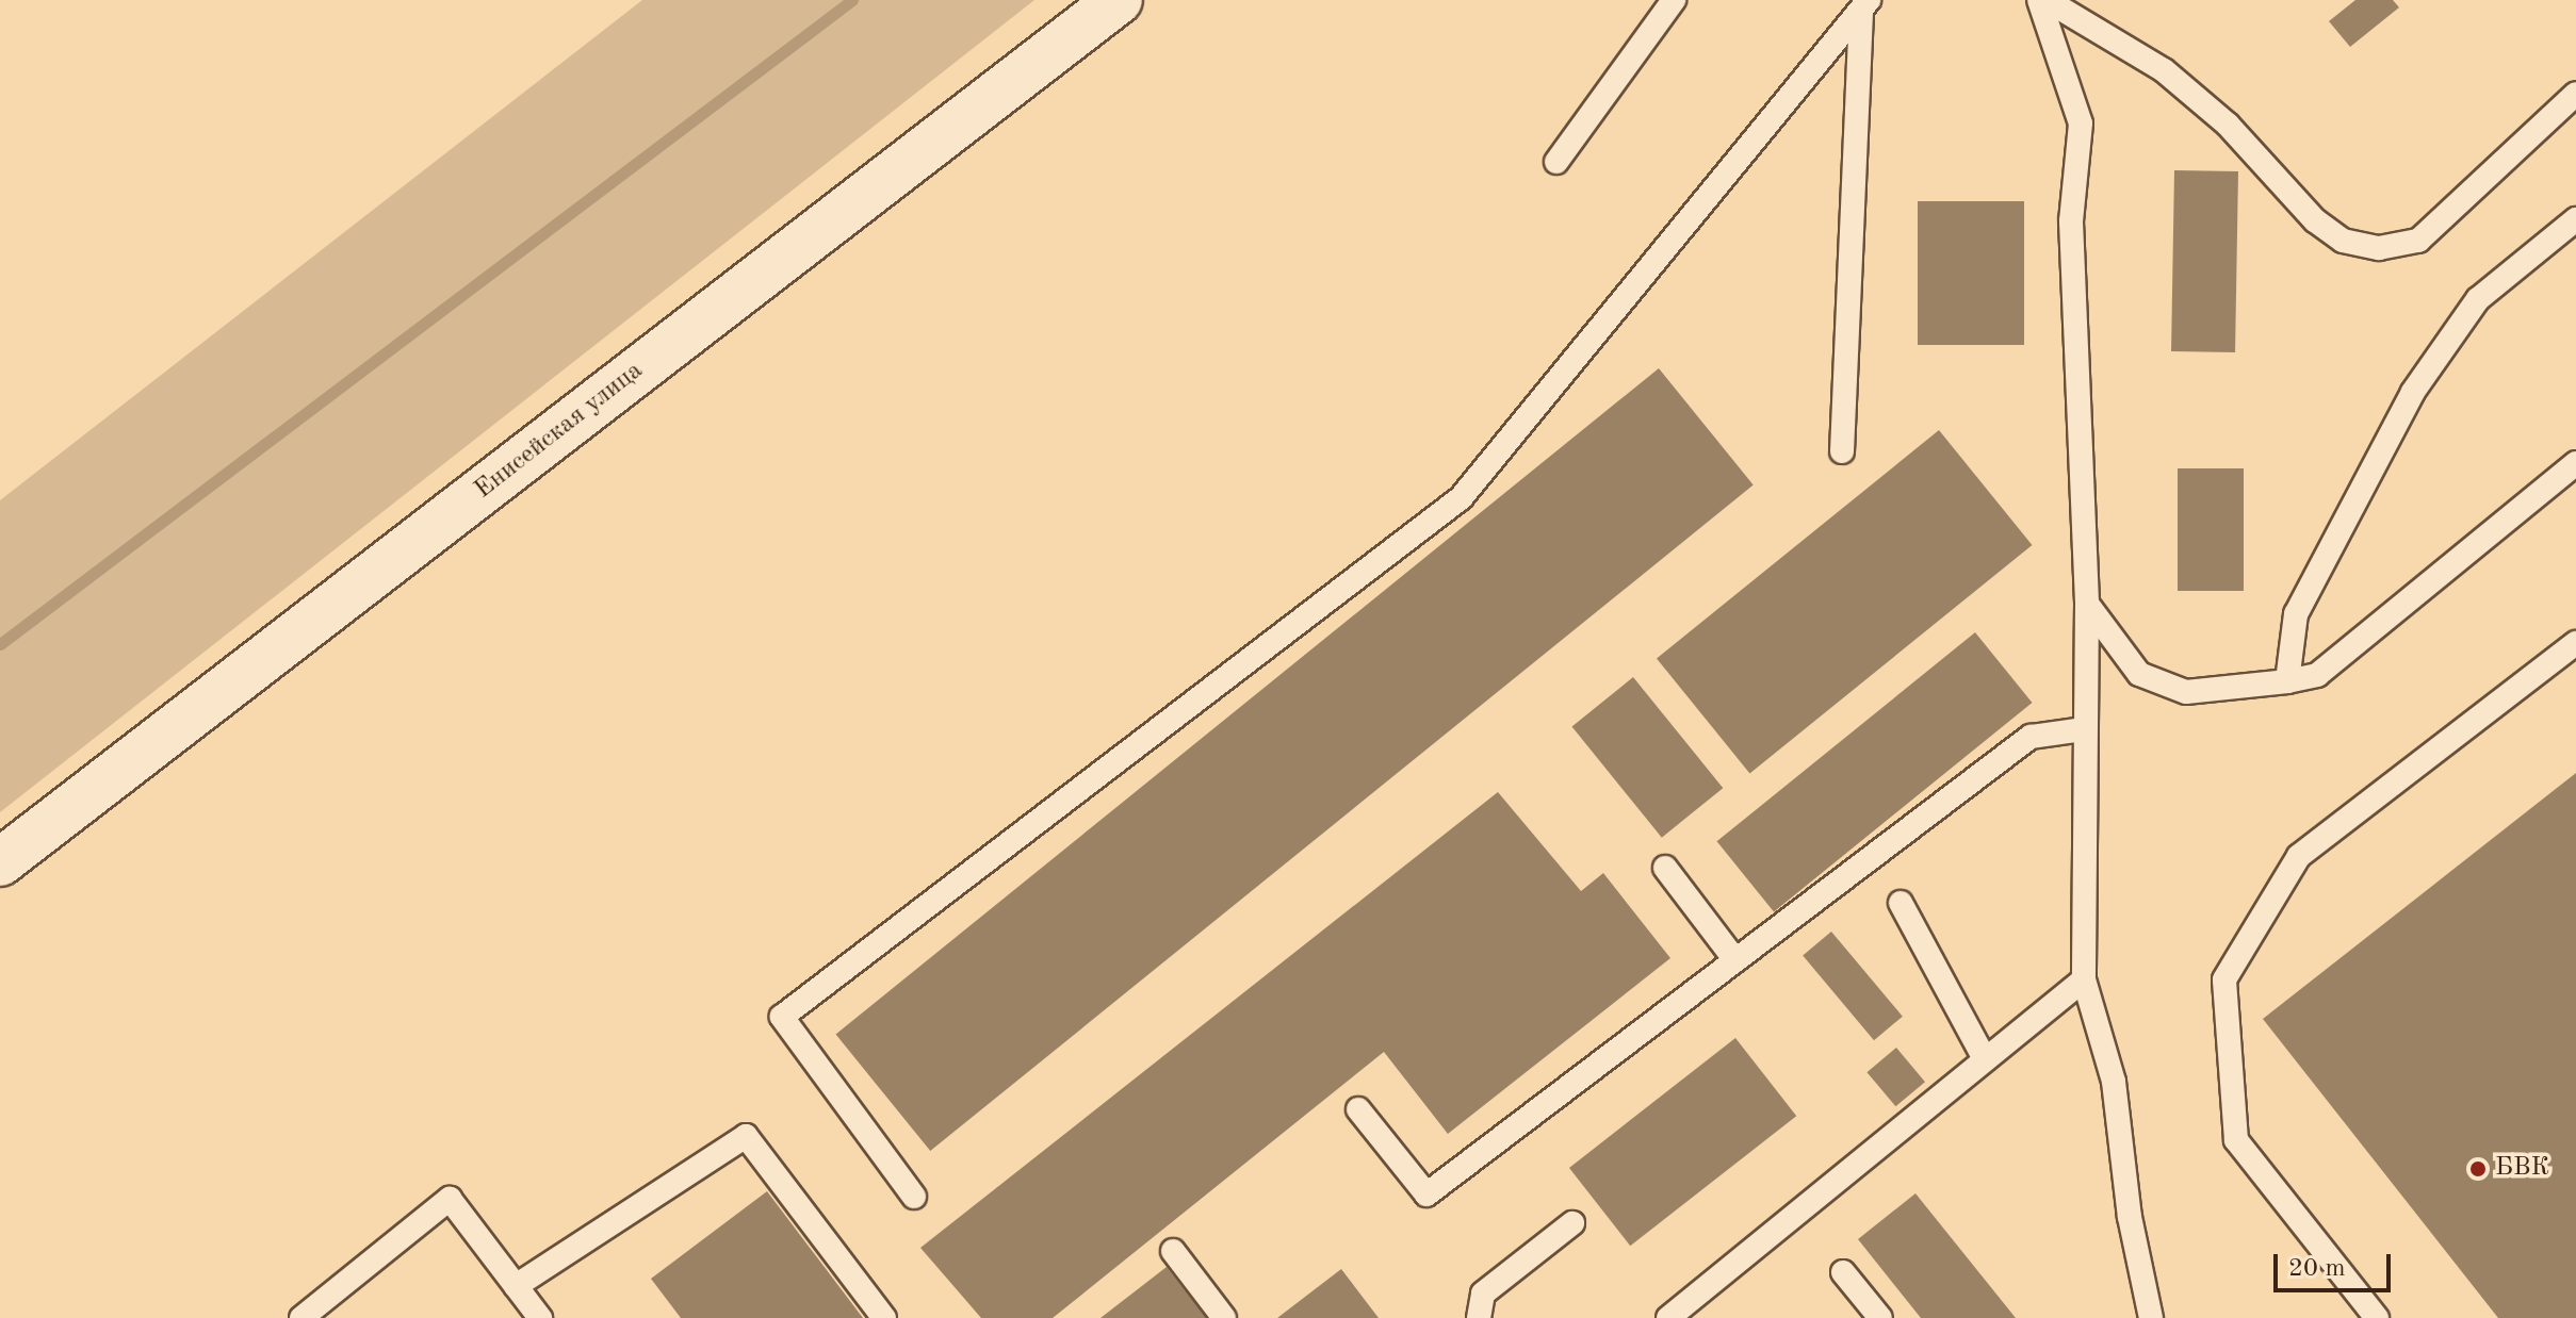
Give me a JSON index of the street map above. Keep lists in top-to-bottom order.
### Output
{
  "streets": {
    "street": ["Енисейская улица"]
  },
  "places": ["БВК"],
  "scale_bar": "20 m"
}
